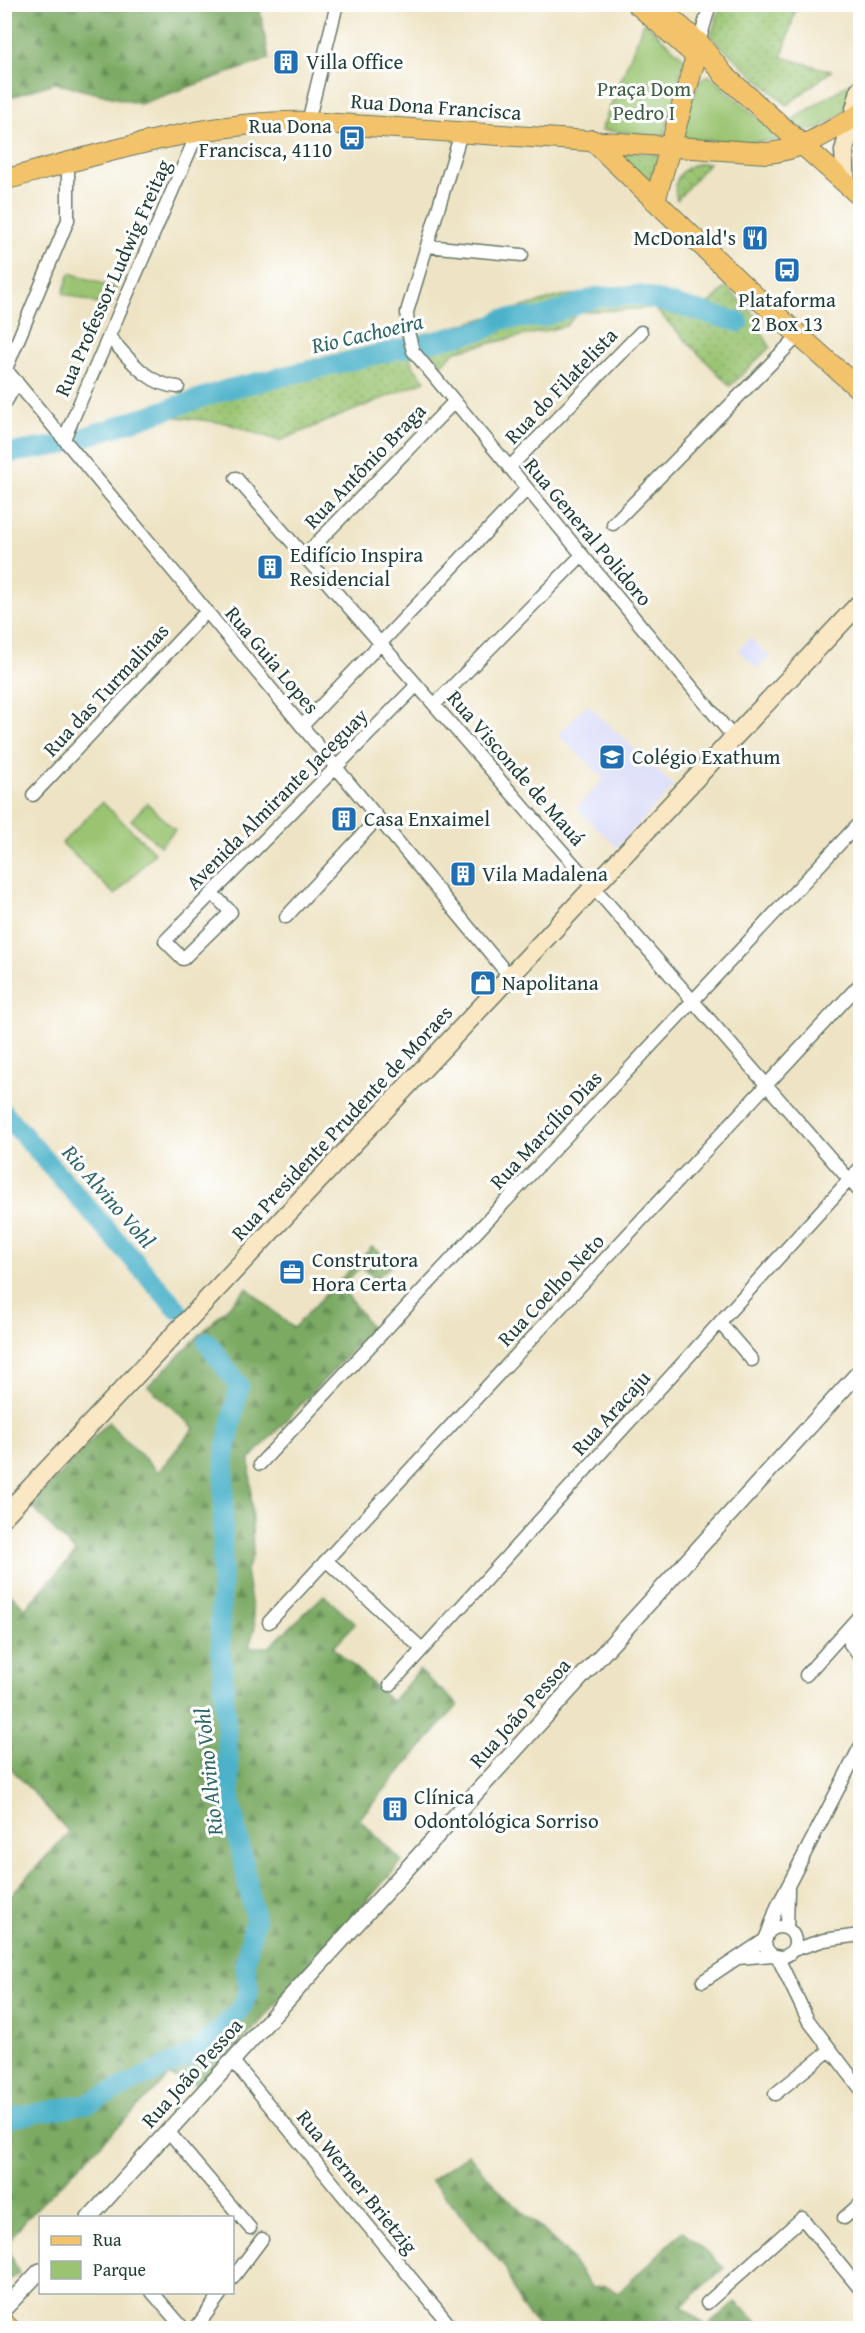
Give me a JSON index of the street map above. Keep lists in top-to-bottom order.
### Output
{
  "streets": {
    "main road": ["Rua Dona Francisca", "Rua Presidente Prudente de Moraes"],
    "street": [
      "Rua Professor Ludwig Freitag",
      "Rua do Filatelista",
      "Rua Antônio Braga",
      "Rua General Polidoro",
      "Rua Guia Lopes",
      "Rua das Turmalinas",
      "Rua Visconde de Mauá",
      "Avenida Almirante Jaceguay",
      "Rua Marcílio Dias",
      "Rua Coelho Neto",
      "Rua Aracaju",
      "Rua João Pessoa",
      "Rua Werner Brietzig"
    ]
  },
  "crossings": [
    ["Rua Dona Francisca", "Rua Professor Ludwig Freitag"],
    ["Rua Professor Ludwig Freitag", "Rua Guia Lopes"],
    ["Rua do Filatelista", "Rua General Polidoro"],
    ["Rua Antônio Braga", "Rua General Polidoro"],
    ["Rua Antônio Braga", "Rua Visconde de Mauá"],
    ["Rua General Polidoro", "Rua Presidente Prudente de Moraes"],
    ["Rua Guia Lopes", "Rua das Turmalinas"],
    ["Rua Guia Lopes", "Avenida Almirante Jaceguay"],
    ["Rua Guia Lopes", "Rua Presidente Prudente de Moraes"],
    ["Rua Visconde de Mauá", "Avenida Almirante Jaceguay"],
    ["Rua Visconde de Mauá", "Rua Presidente Prudente de Moraes"],
    ["Rua Visconde de Mauá", "Rua Marcílio Dias"],
    ["Rua Visconde de Mauá", "Rua Coelho Neto"],
    ["Rua Visconde de Mauá", "Rua Aracaju"],
    ["Rua João Pessoa", "Rua Werner Brietzig"]
  ],
  "water": ["Rio Cachoeira", "Rio Alvino Vohl"],
  "parks": ["Praça Dom Pedro I"],
  "places": {
    "building": [
      "Villa Office",
      "Edifício Inspira Residencial",
      "Casa Enxaimel",
      "Vila Madalena",
      "Clínica Odontológica Sorriso"
    ],
    "bus stop": ["Rua Dona Francisca, 4110", "Plataforma 2 Box 13"],
    "restaurant": ["McDonald's"],
    "school or university": ["Colégio Exathum"],
    "shop": ["Napolitana"],
    "office": ["Construtora Hora Certa"]
  },
  "legend": ["Rua", "Parque"]
}
